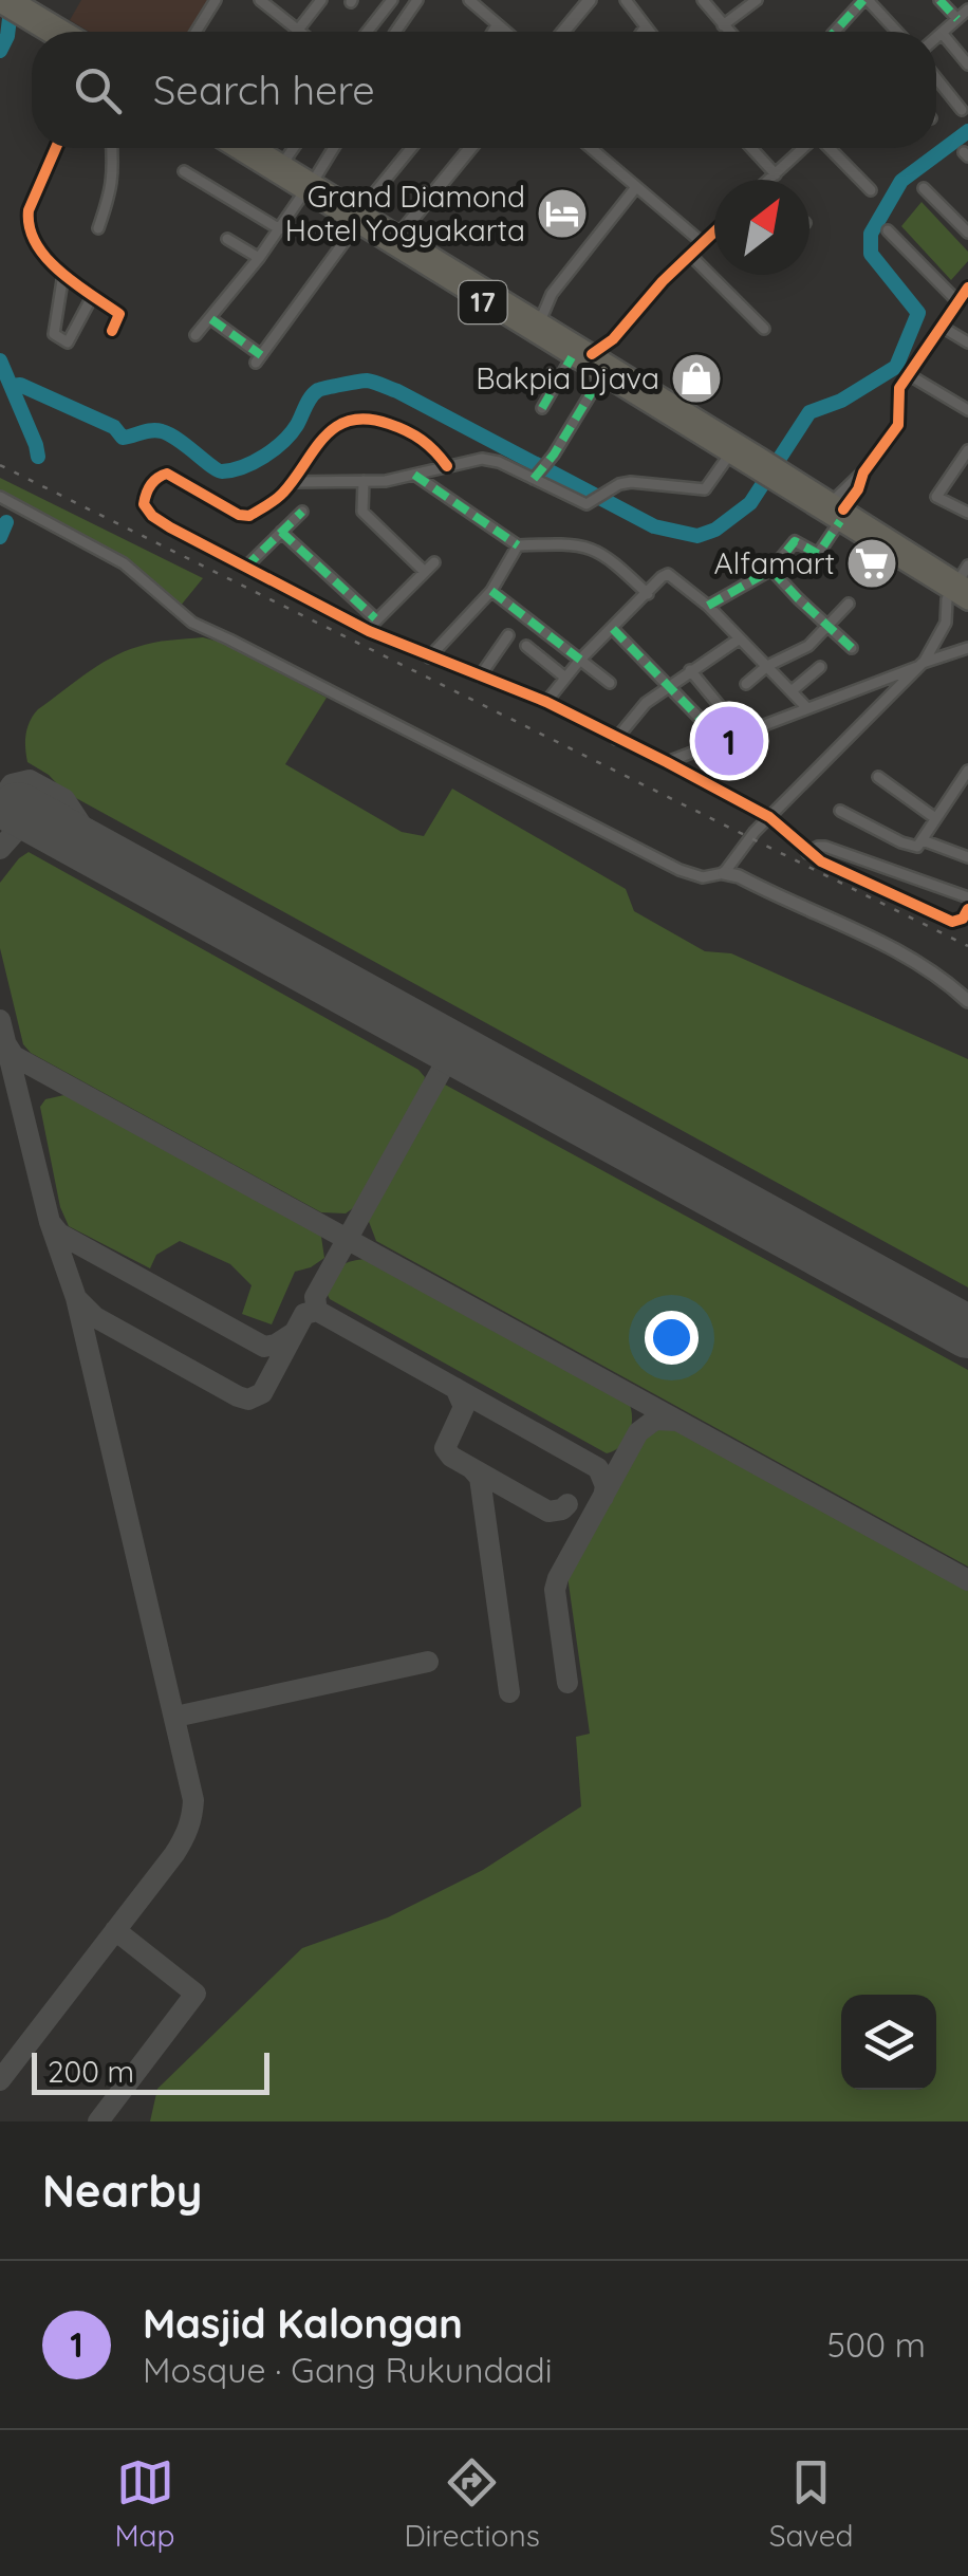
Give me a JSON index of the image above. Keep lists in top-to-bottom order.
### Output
{
  "streets": {
    "highway": ["17"]
  },
  "places": {
    "hotel": ["Grand Diamond Hotel Yogyakarta"],
    "shop": ["Bakpia Djava"],
    "supermarket": ["Alfamart"]
  },
  "scale_bar": "200 m",
  "north": "top right",
  "page": {
    "search": "Search here",
    "pins": "1",
    "scale": "200 m",
    "heading": "Nearby",
    "list": [
      {
        "mark": "1",
        "name": "Masjid Kalongan",
        "note": "Mosque · Gang Rukundadi",
        "value": "500 m"
      }
    ],
    "nav": ["Map", "Directions", "Saved"]
  }
}
